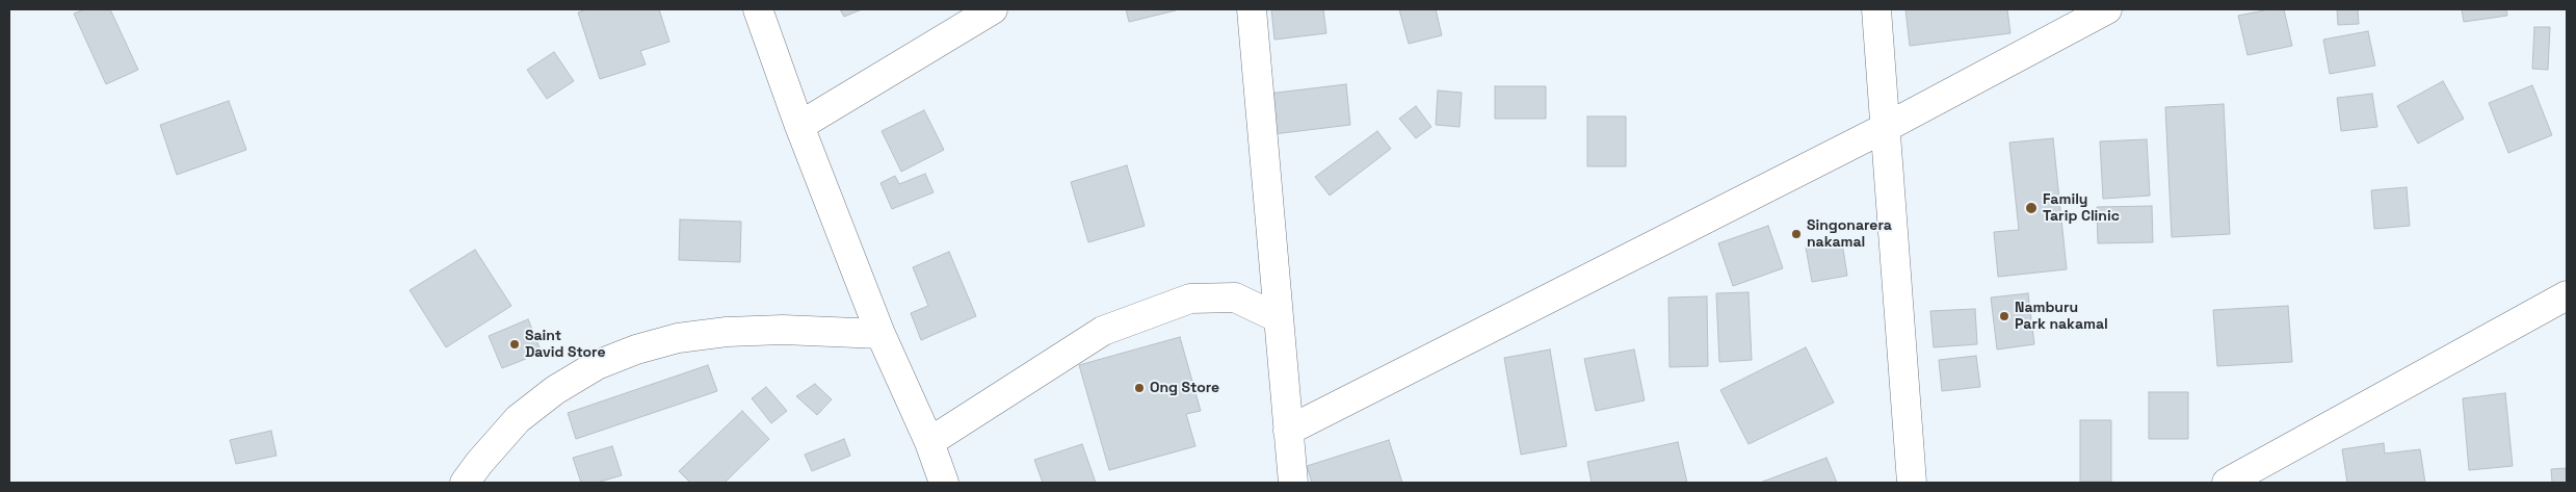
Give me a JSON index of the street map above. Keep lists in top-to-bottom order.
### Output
{
  "places": [
    "Family Tarip Clinic",
    "Singonarera nakamal",
    "Namburu Park nakamal",
    "Saint David Store",
    "Ong Store"
  ]
}
